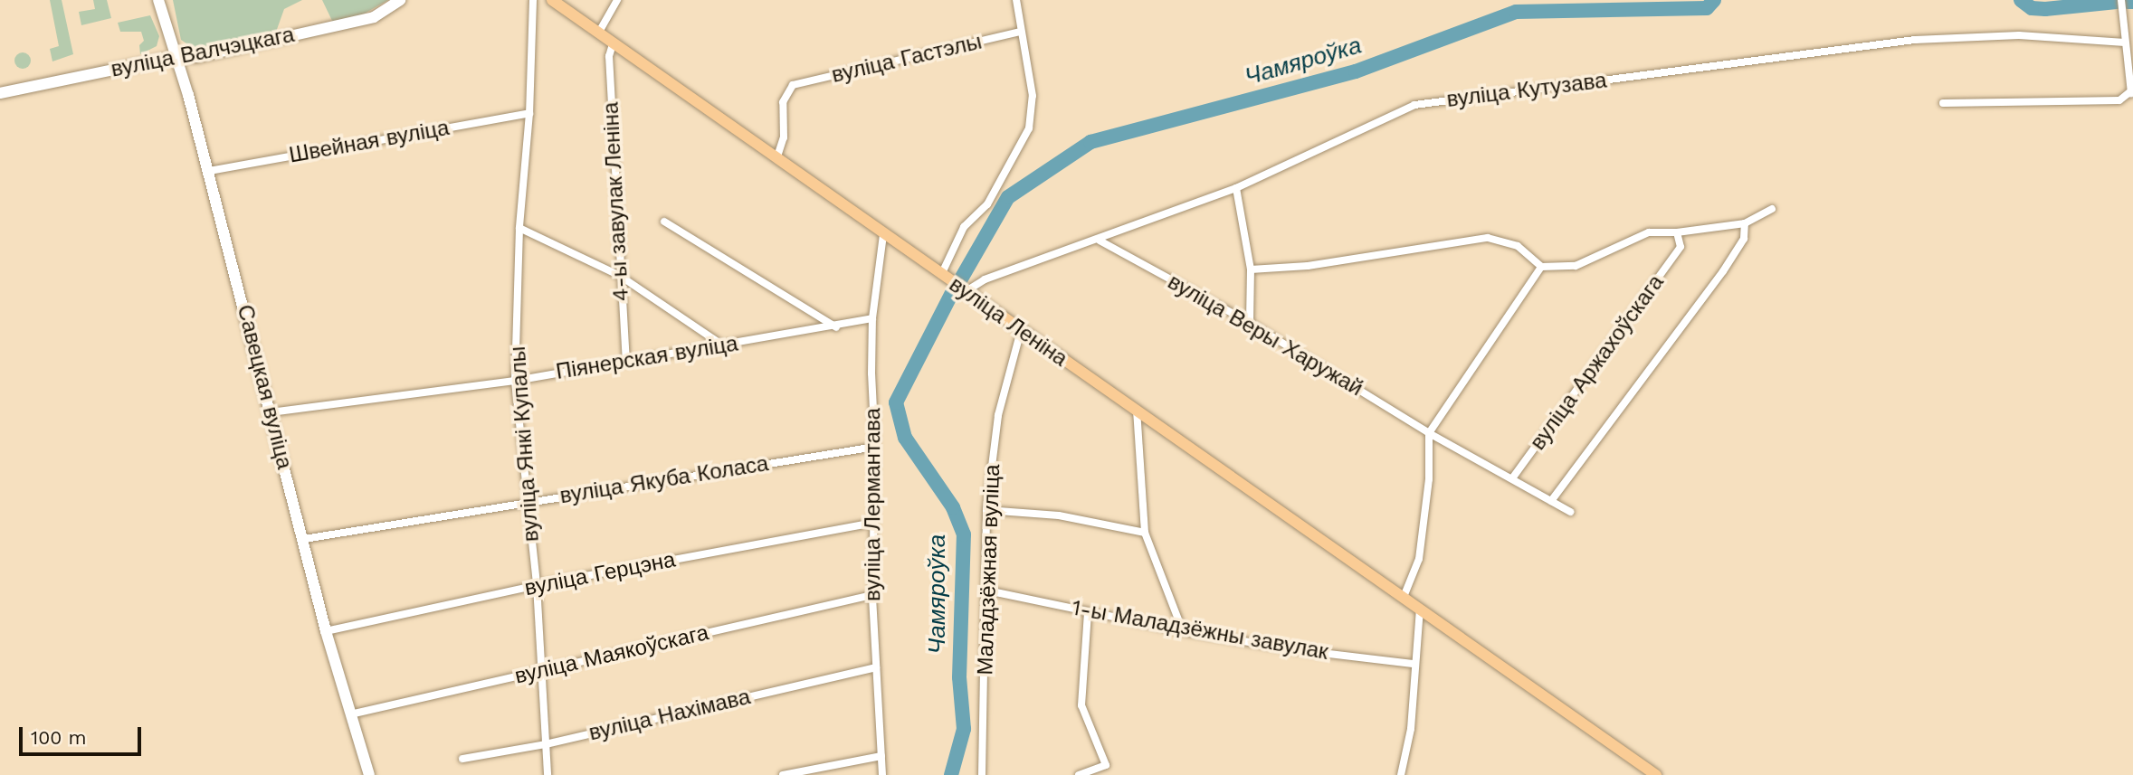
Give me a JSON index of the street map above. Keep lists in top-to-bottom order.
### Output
{
  "streets": {
    "main road": ["вуліца Леніна"],
    "street": [
      "вуліца Валчэцкага",
      "вуліца Гастэлы",
      "вуліца Кутузава",
      "Швейная вуліца",
      "4-ы завулак Леніна",
      "вуліца Веры Харужай",
      "Піянерская вуліца",
      "вуліца Аржахоўскага",
      "Савецкая вуліца",
      "вуліца Янкі Купалы",
      "вуліца Якуба Коласа",
      "вуліца Лермантава",
      "Маладзёжная вуліца",
      "вуліца Герцэна",
      "1-ы Маладзёжны завулак",
      "вуліца Маякоўскага",
      "вуліца Нахімава"
    ]
  },
  "crossings": [
    ["вуліца Валчэцкага", "Савецкая вуліца"],
    ["вуліца Гастэлы", "вуліца Леніна"],
    ["вуліца Кутузава", "вуліца Леніна"],
    ["вуліца Кутузава", "вуліца Веры Харужай"],
    ["Швейная вуліца", "Савецкая вуліца"],
    ["Швейная вуліца", "вуліца Янкі Купалы"],
    ["4-ы завулак Леніна", "вуліца Леніна"],
    ["4-ы завулак Леніна", "Піянерская вуліца"],
    ["вуліца Леніна", "вуліца Лермантава"],
    ["вуліца Леніна", "Маладзёжная вуліца"],
    ["вуліца Веры Харужай", "вуліца Аржахоўскага"],
    ["Піянерская вуліца", "Савецкая вуліца"],
    ["Піянерская вуліца", "вуліца Янкі Купалы"],
    ["Піянерская вуліца", "вуліца Лермантава"],
    ["Савецкая вуліца", "вуліца Якуба Коласа"],
    ["Савецкая вуліца", "вуліца Герцэна"],
    ["Савецкая вуліца", "вуліца Маякоўскага"],
    ["вуліца Янкі Купалы", "вуліца Якуба Коласа"],
    ["вуліца Янкі Купалы", "вуліца Герцэна"],
    ["вуліца Янкі Купалы", "вуліца Маякоўскага"],
    ["вуліца Янкі Купалы", "вуліца Нахімава"],
    ["вуліца Якуба Коласа", "вуліца Лермантава"],
    ["вуліца Лермантава", "вуліца Герцэна"],
    ["вуліца Лермантава", "вуліца Маякоўскага"],
    ["вуліца Лермантава", "вуліца Нахімава"],
    ["Маладзёжная вуліца", "1-ы Маладзёжны завулак"]
  ],
  "water": ["Чамяроўка"],
  "scale_bar": "100 m"
}
